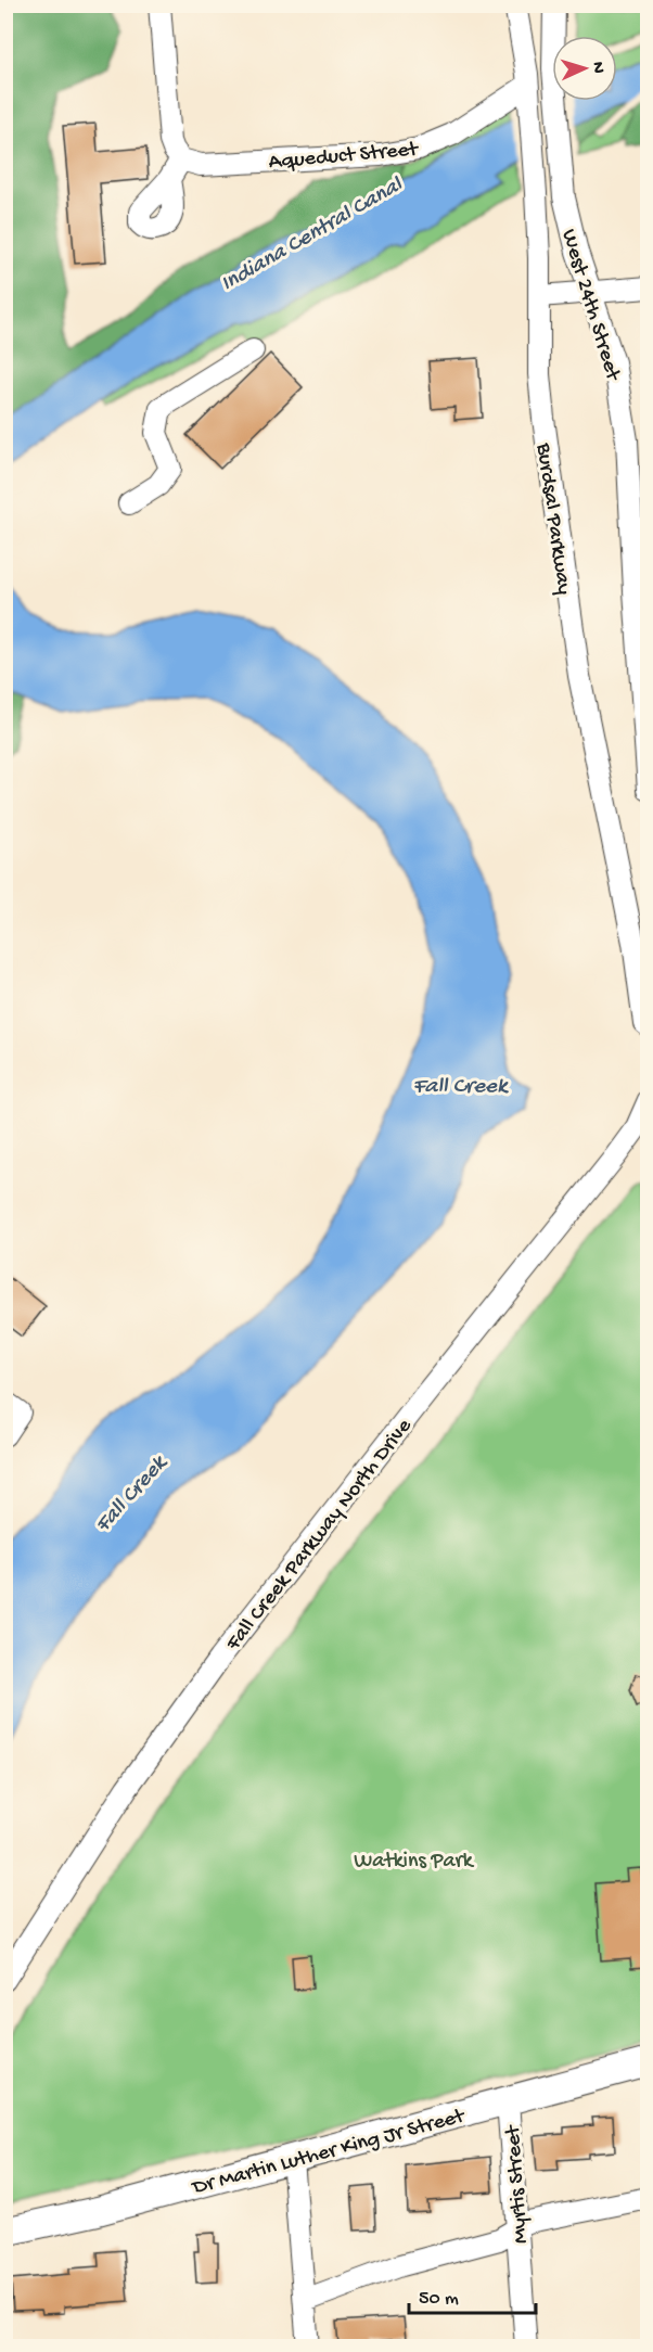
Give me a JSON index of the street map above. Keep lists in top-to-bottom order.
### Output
{
  "streets": {
    "main road": ["Dr Martin Luther King Jr Street"],
    "street": [
      "Aqueduct Street",
      "West 24th Street",
      "Burdsal Parkway",
      "Fall Creek Parkway North Drive",
      "Myrtis Street"
    ]
  },
  "crossings": [
    ["Aqueduct Street", "Burdsal Parkway"],
    ["Dr Martin Luther King Jr Street", "Myrtis Street"]
  ],
  "water": ["Indiana Central Canal", "Fall Creek"],
  "parks": ["Watkins Park"],
  "scale_bar": "50 m",
  "north": "right"
}
